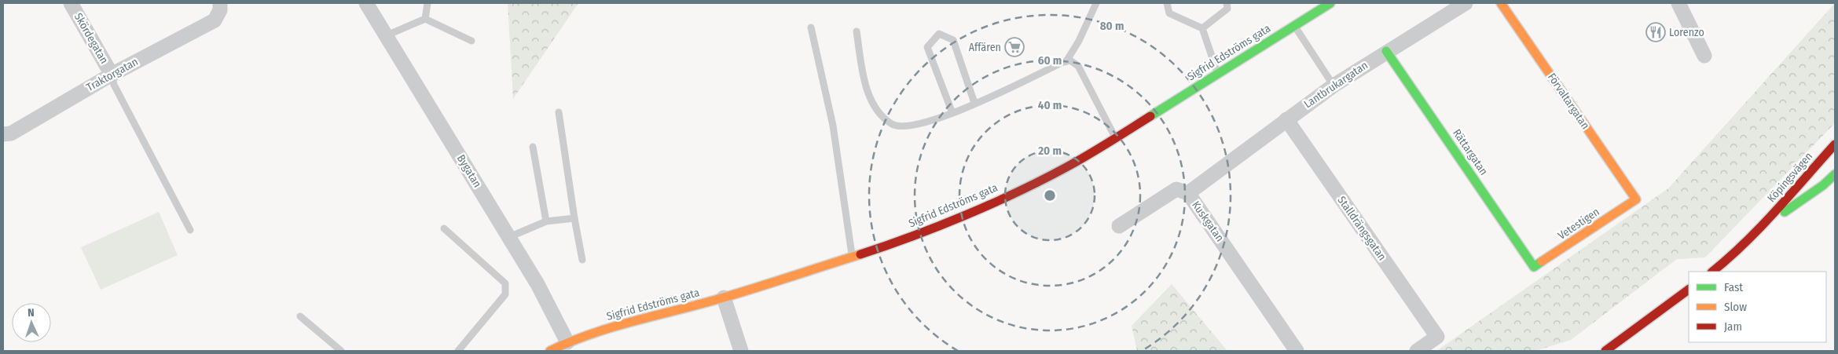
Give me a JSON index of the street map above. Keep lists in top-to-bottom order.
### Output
{
  "streets": {
    "street": [
      "Skördegatan",
      "Sigfrid Edströms gata",
      "Traktorgatan",
      "Lantbrukargatan",
      "Förvaltargatan",
      "Rättargatan",
      "Bygatan",
      "Köpingsvägen",
      "Kuskgatan",
      "Vetestigen",
      "Stalldrängsgatan"
    ]
  },
  "crossings": [
    ["Skördegatan", "Traktorgatan"],
    ["Sigfrid Edströms gata", "Bygatan"],
    ["Lantbrukargatan", "Rättargatan"],
    ["Lantbrukargatan", "Kuskgatan"],
    ["Lantbrukargatan", "Stalldrängsgatan"],
    ["Förvaltargatan", "Vetestigen"],
    ["Rättargatan", "Vetestigen"],
    ["Kuskgatan", "Stalldrängsgatan"]
  ],
  "places": {
    "restaurant": ["Lorenzo"],
    "supermarket": ["Affären"]
  },
  "legend": ["Fast", "Slow", "Jam"],
  "north": "top",
  "rings": [
    "80 m",
    "60 m",
    "40 m",
    "20 m"
  ]
}
